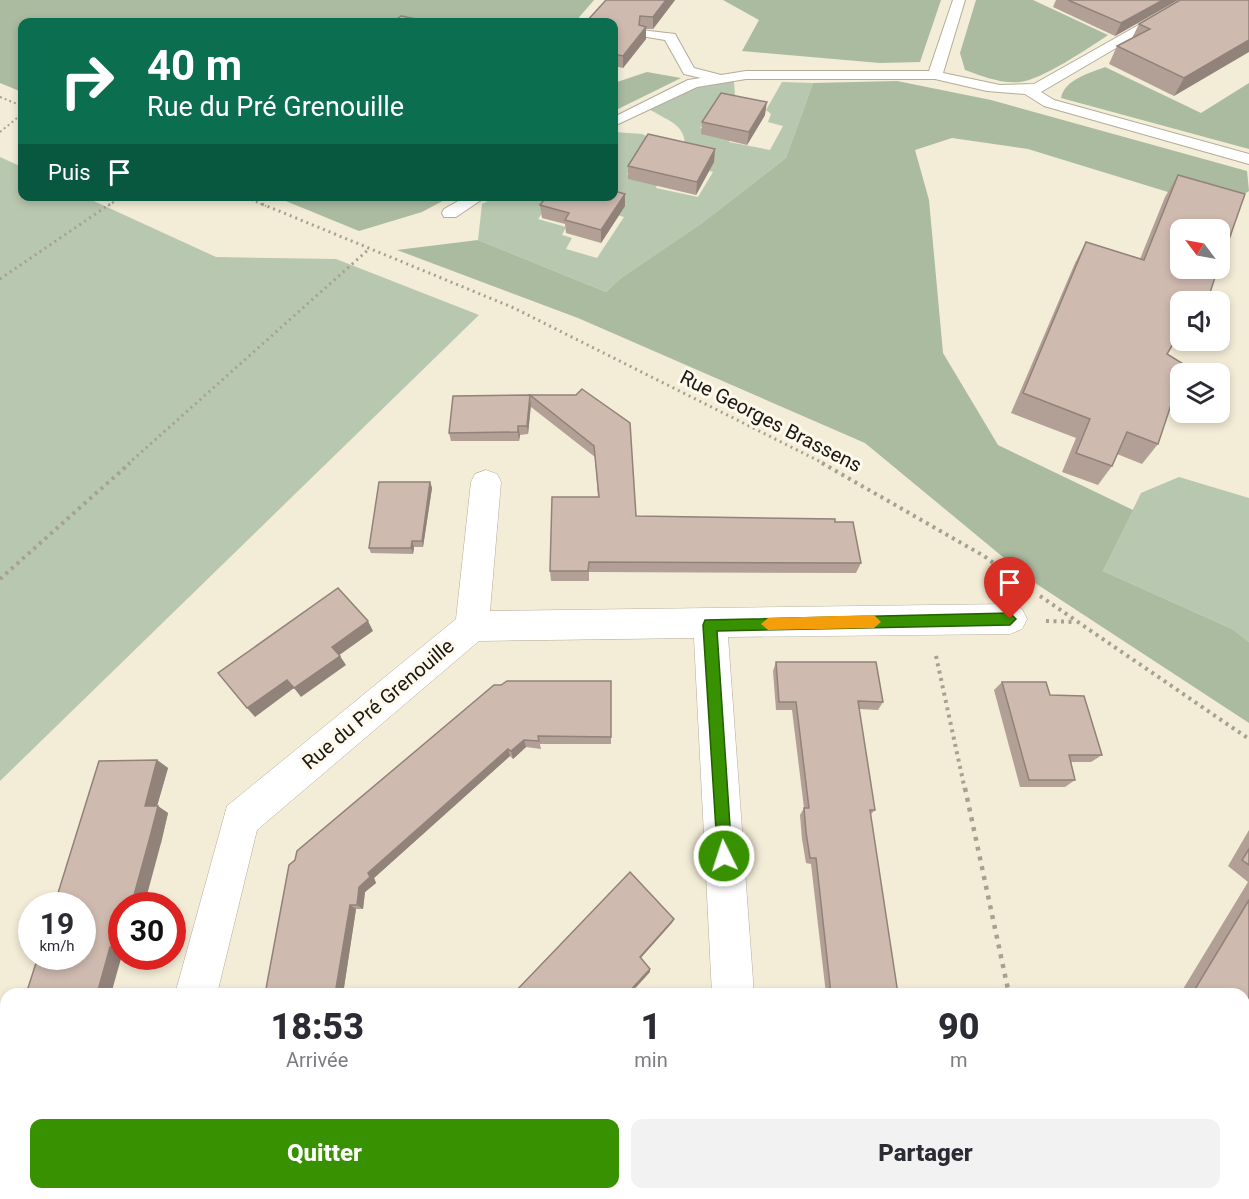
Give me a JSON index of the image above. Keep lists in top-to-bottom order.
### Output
{
  "streets": {
    "street": ["Rue du Pré Grenouille"],
    "path": ["Rue Georges Brassens"]
  },
  "north": "top left",
  "page": {
    "turn": ["40 m", "Rue du Pré Grenouille"],
    "then": "Puis",
    "speed": "19 km/h",
    "limit": "30",
    "eta": [
      "18:53",
      "Arrivée",
      "1",
      "min",
      "90",
      "m"
    ],
    "buttons": ["Quitter", "Partager"]
  }
}
